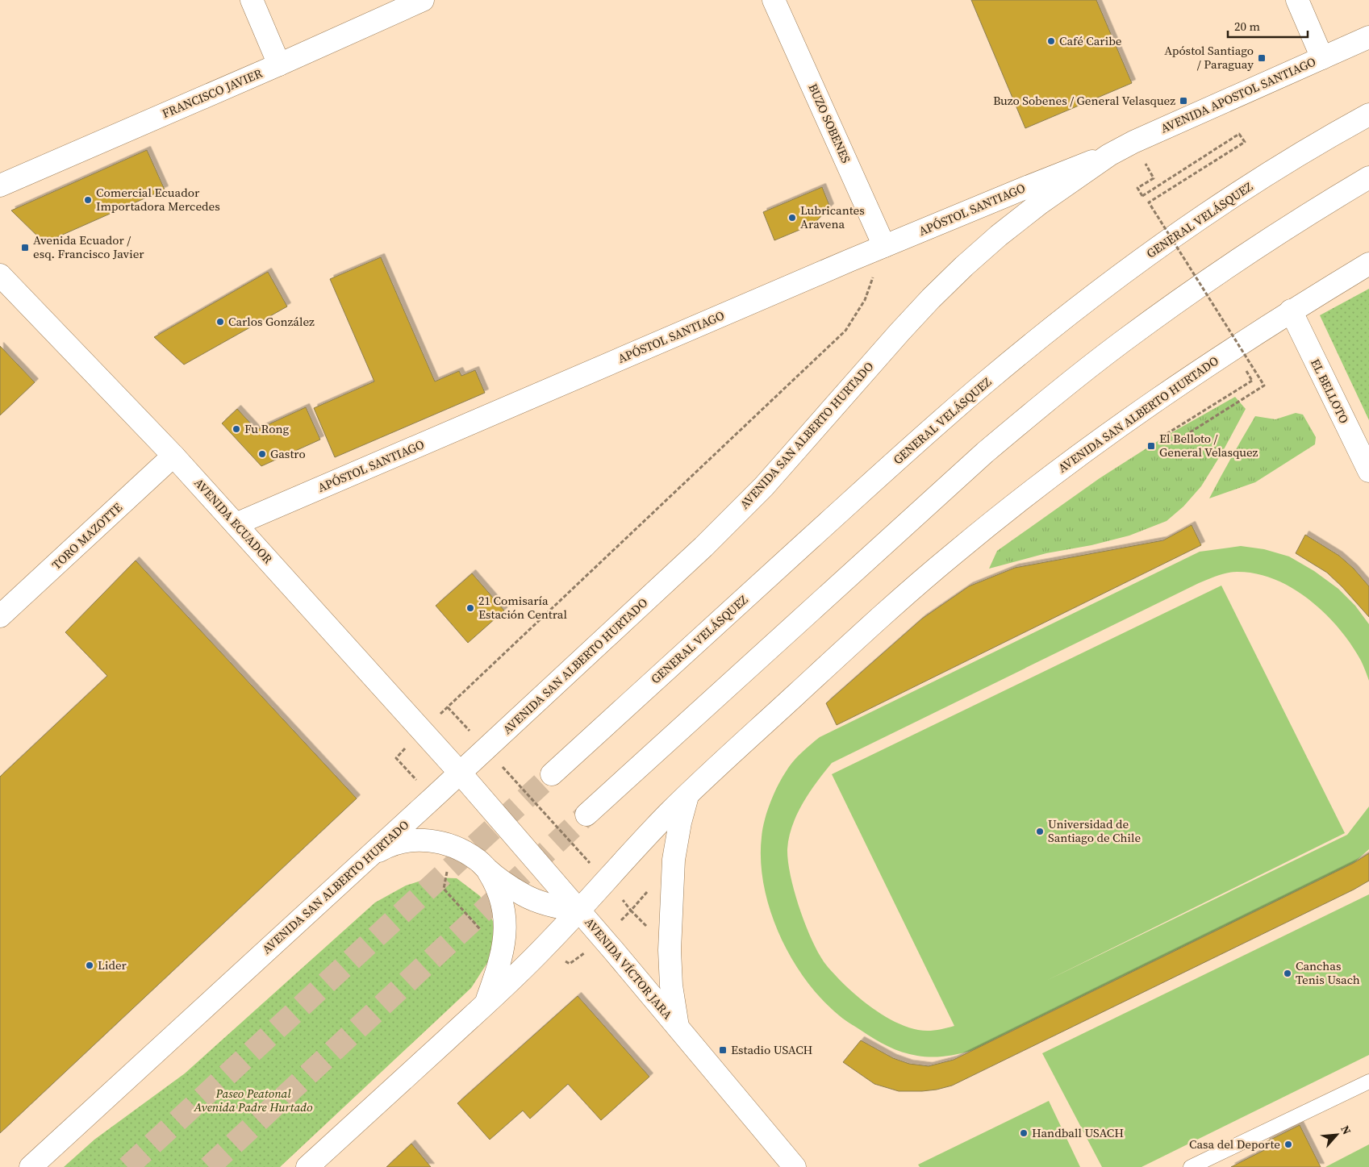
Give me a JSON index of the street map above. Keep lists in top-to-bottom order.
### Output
{
  "streets": {
    "main road": [
      "FRANCISCO JAVIER",
      "AVENIDA APOSTOL SANTIAGO",
      "BUZO SOBENES",
      "APÓSTOL SANTIAGO",
      "GENERAL VELÁSQUEZ",
      "EL BELLOTO",
      "AVENIDA SAN ALBERTO HURTADO",
      "AVENIDA ECUADOR",
      "TORO MAZOTTE",
      "AVENIDA VÍCTOR JARA"
    ]
  },
  "crossings": [
    ["AVENIDA APOSTOL SANTIAGO", "APÓSTOL SANTIAGO"],
    ["AVENIDA APOSTOL SANTIAGO", "AVENIDA SAN ALBERTO HURTADO"],
    ["BUZO SOBENES", "APÓSTOL SANTIAGO"],
    ["APÓSTOL SANTIAGO", "AVENIDA SAN ALBERTO HURTADO"],
    ["APÓSTOL SANTIAGO", "AVENIDA ECUADOR"],
    ["EL BELLOTO", "AVENIDA SAN ALBERTO HURTADO"],
    ["AVENIDA SAN ALBERTO HURTADO", "AVENIDA ECUADOR"],
    ["AVENIDA SAN ALBERTO HURTADO", "AVENIDA VÍCTOR JARA"],
    ["AVENIDA ECUADOR", "TORO MAZOTTE"],
    ["AVENIDA ECUADOR", "AVENIDA VÍCTOR JARA"]
  ],
  "parks": ["Paseo Peatonal Avenida Padre Hurtado"],
  "places": {
    "other": [
      "Café Caribe",
      "Comercial Ecuador Importadora Mercedes",
      "Lubricantes Aravena",
      "Carlos González",
      "Fu Rong",
      "Gastro",
      "21 Comisaría Estación Central",
      "Universidad de Santiago de Chile",
      "Lider",
      "Canchas Tenis Usach",
      "Handball USACH",
      "Casa del Deporte"
    ],
    "transit": [
      "Apóstol Santiago / Paraguay",
      "Buzo Sobenes / General Velasquez",
      "Avenida Ecuador / esq. Francisco Javier",
      "El Belloto / General Velasquez",
      "Estadio USACH"
    ]
  },
  "scale_bar": "20 m",
  "north": "top right"
}
